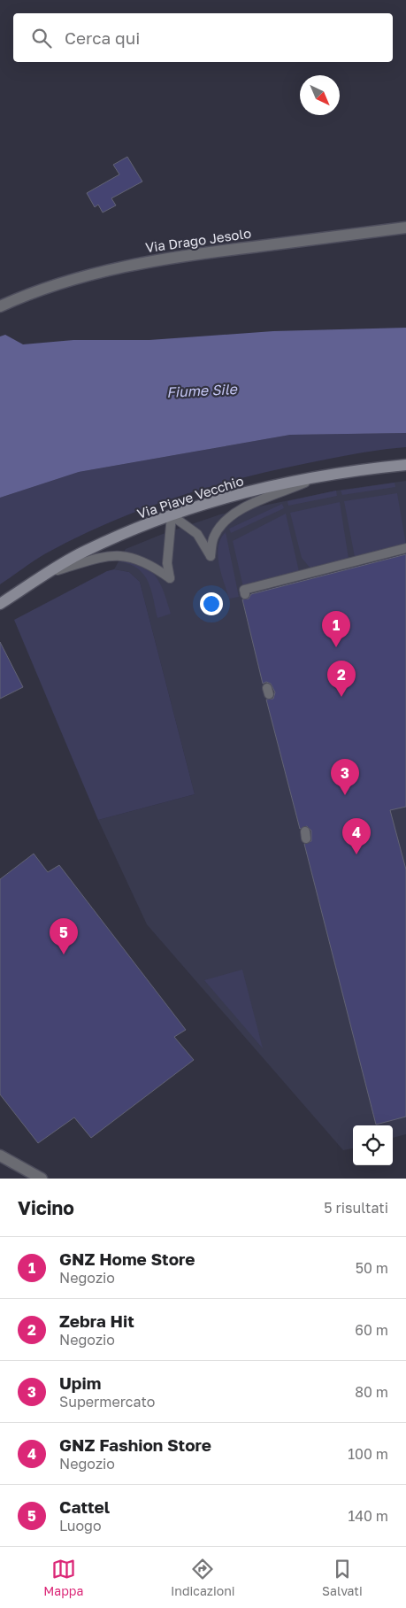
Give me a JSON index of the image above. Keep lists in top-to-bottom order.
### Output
{
  "streets": {
    "street": ["Via Drago Jesolo", "Via Piave Vecchio"]
  },
  "water": ["Fiume Sile"],
  "north": "bottom right",
  "page": {
    "search": "Cerca qui",
    "pins": [
      "1",
      "2",
      "3",
      "4",
      "5"
    ],
    "heading": ["Vicino", "5 risultati"],
    "list": [
      {
        "mark": "1",
        "name": "GNZ Home Store",
        "note": "Negozio",
        "value": "50 m"
      },
      {
        "mark": "2",
        "name": "Zebra Hit",
        "note": "Negozio",
        "value": "60 m"
      },
      {
        "mark": "3",
        "name": "Upim",
        "note": "Supermercato",
        "value": "80 m"
      },
      {
        "mark": "4",
        "name": "GNZ Fashion Store",
        "note": "Negozio",
        "value": "100 m"
      },
      {
        "mark": "5",
        "name": "Cattel",
        "note": "Luogo",
        "value": "140 m"
      }
    ],
    "nav": ["Mappa", "Indicazioni", "Salvati"]
  }
}
